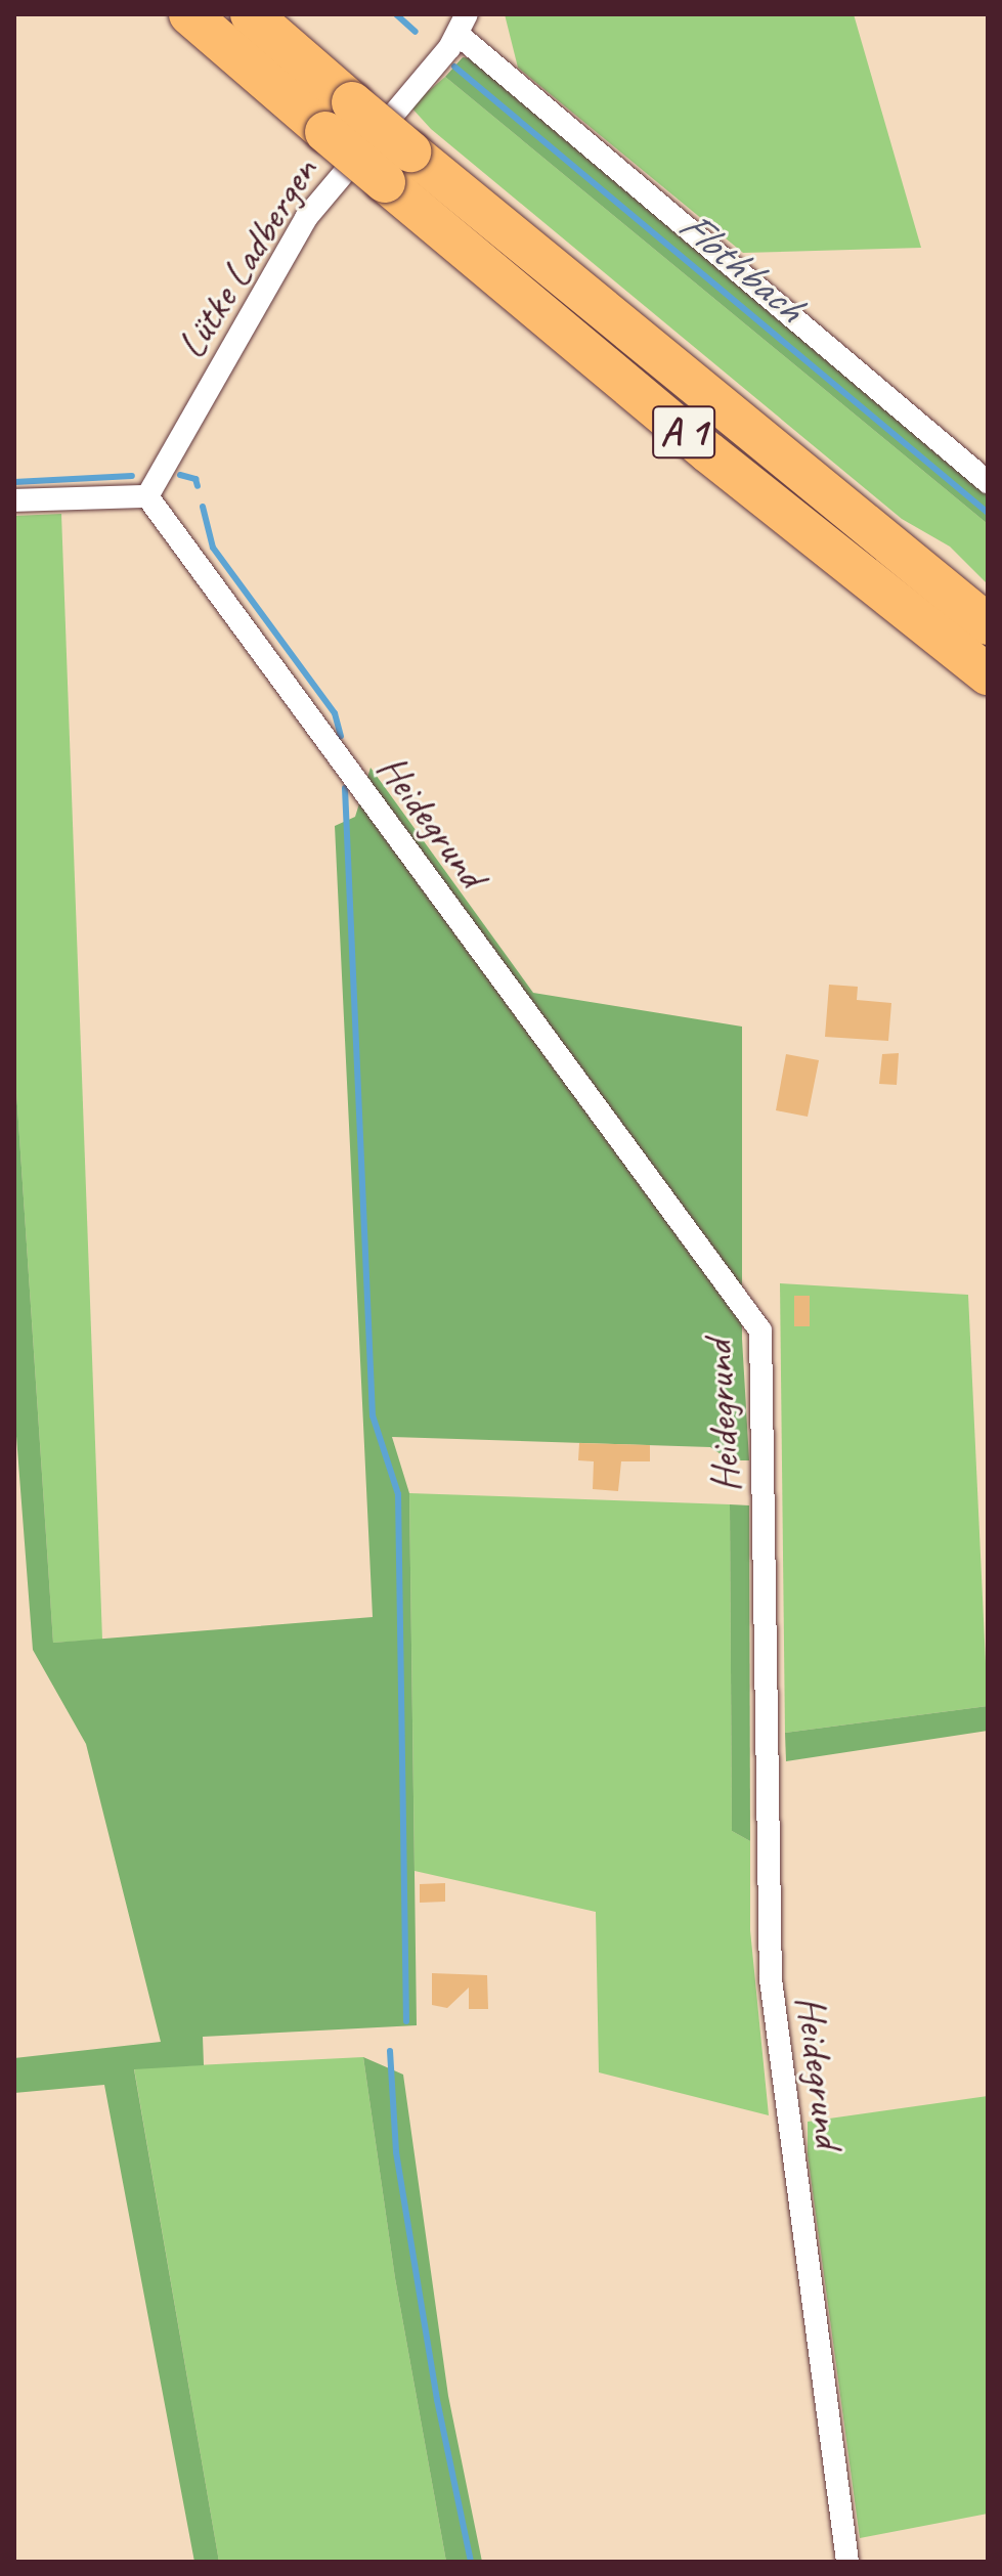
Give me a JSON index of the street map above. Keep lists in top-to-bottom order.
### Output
{
  "streets": {
    "highway": ["A 1"],
    "street": ["Lütke Ladbergen", "Heidegrund"]
  },
  "crossings": [
    ["Lütke Ladbergen", "Heidegrund"]
  ],
  "water": ["Flothbach"]
}
